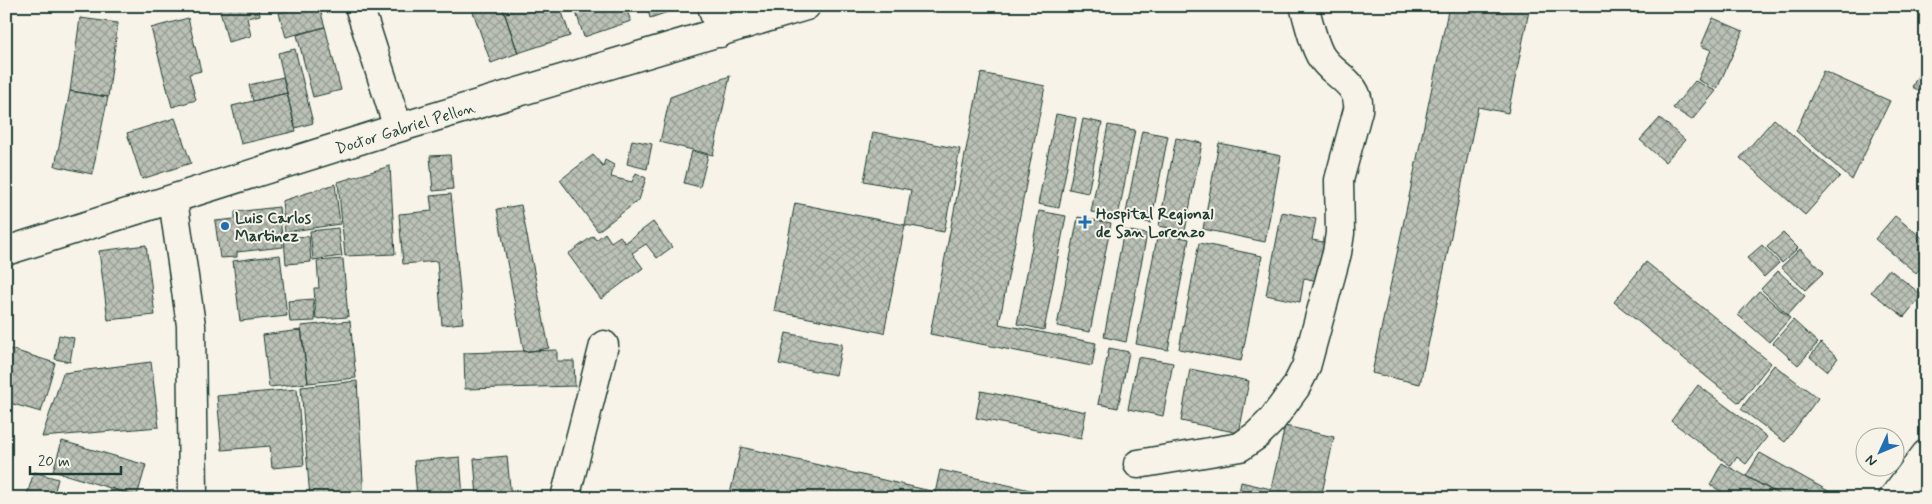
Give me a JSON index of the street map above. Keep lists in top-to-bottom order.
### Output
{
  "streets": {
    "street": ["Doctor Gabriel Pellon"]
  },
  "places": {
    "health": ["Hospital Regional de San Lorenzo"],
    "other": ["Luis Carlos Martinez"]
  },
  "scale_bar": "20 m",
  "north": "bottom left"
}
